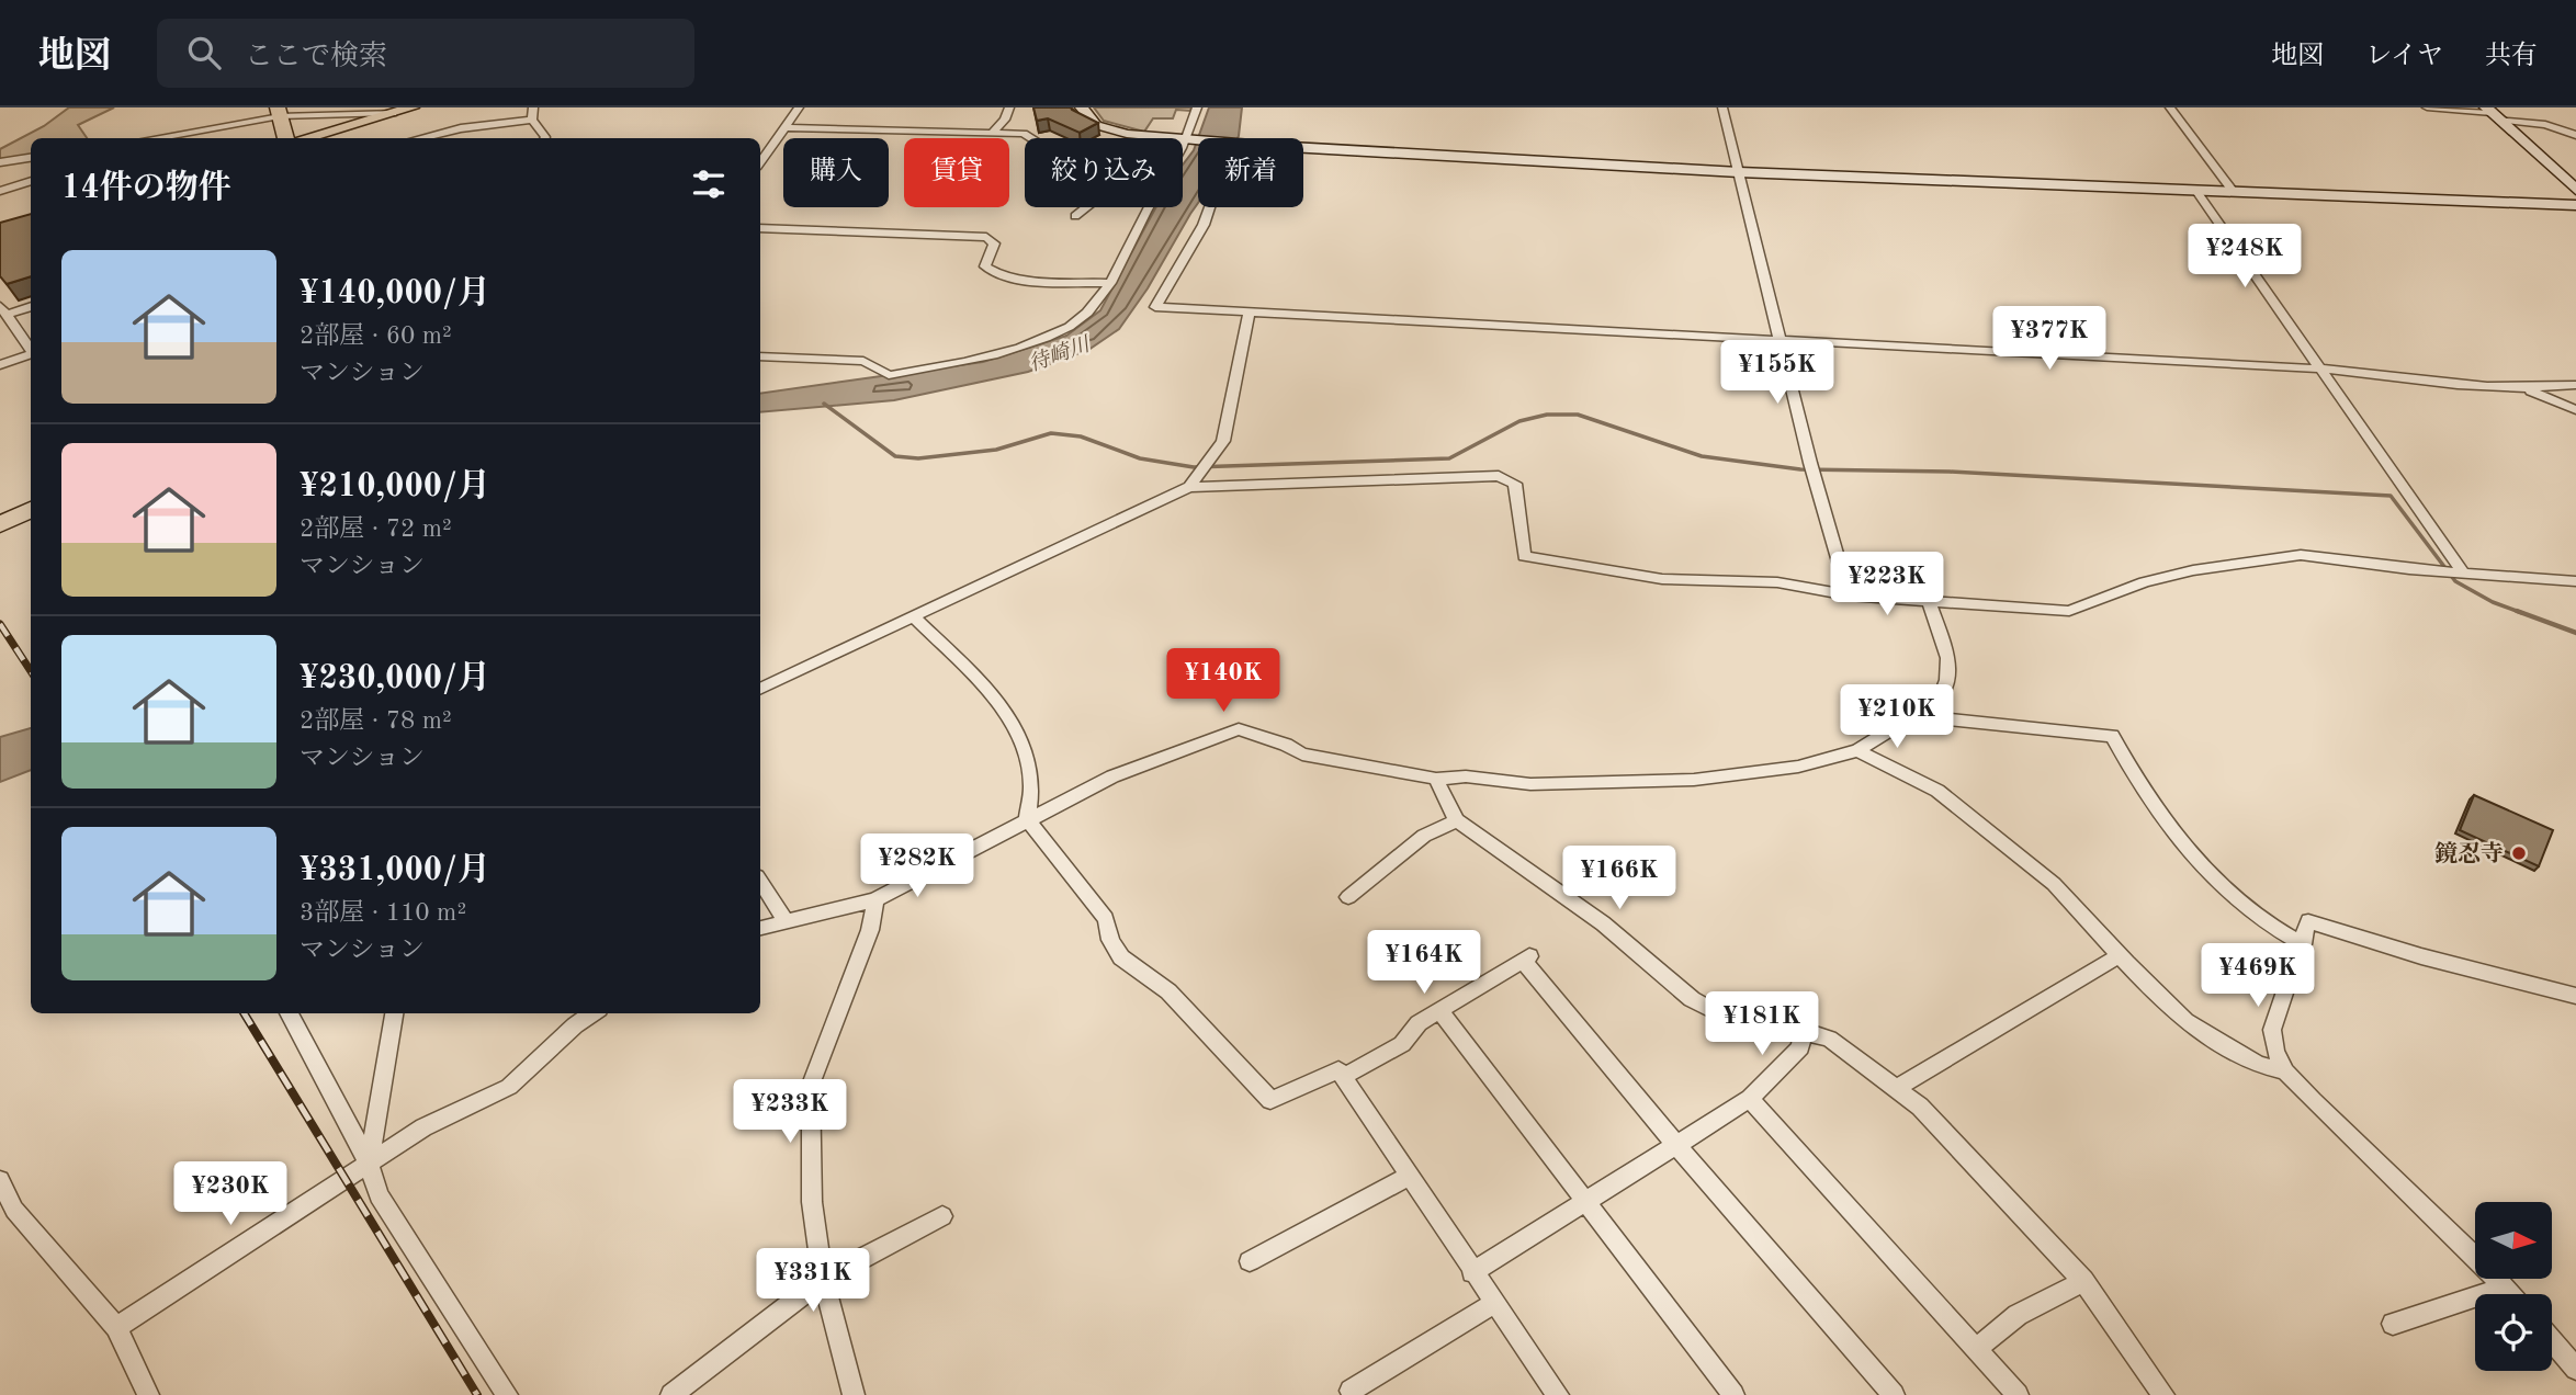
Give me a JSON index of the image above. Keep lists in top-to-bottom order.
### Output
{
  "water": ["待崎川"],
  "places": ["鏡忍寺"],
  "north": "right",
  "page": {
    "header": "地図",
    "search": "ここで検索",
    "nav": ["地図", "レイヤ", "共有"],
    "chip": [
      "購入",
      "賃貸",
      "絞り込み",
      "新着"
    ],
    "heading": "14件の物件",
    "price": [
      "¥248K",
      "¥377K",
      "¥155K",
      "¥223K",
      "¥140K",
      "¥210K",
      "¥282K",
      "¥166K",
      "¥164K",
      "¥469K",
      "¥181K",
      "¥233K",
      "¥230K",
      "¥331K"
    ],
    "list": [
      {
        "name": "¥140,000/月",
        "note": "2部屋 · 60 m² · マンション"
      },
      {
        "name": "¥210,000/月",
        "note": "2部屋 · 72 m² · マンション"
      },
      {
        "name": "¥230,000/月",
        "note": "2部屋 · 78 m² · マンション"
      },
      {
        "name": "¥331,000/月",
        "note": "3部屋 · 110 m² · マンション"
      }
    ]
  }
}
